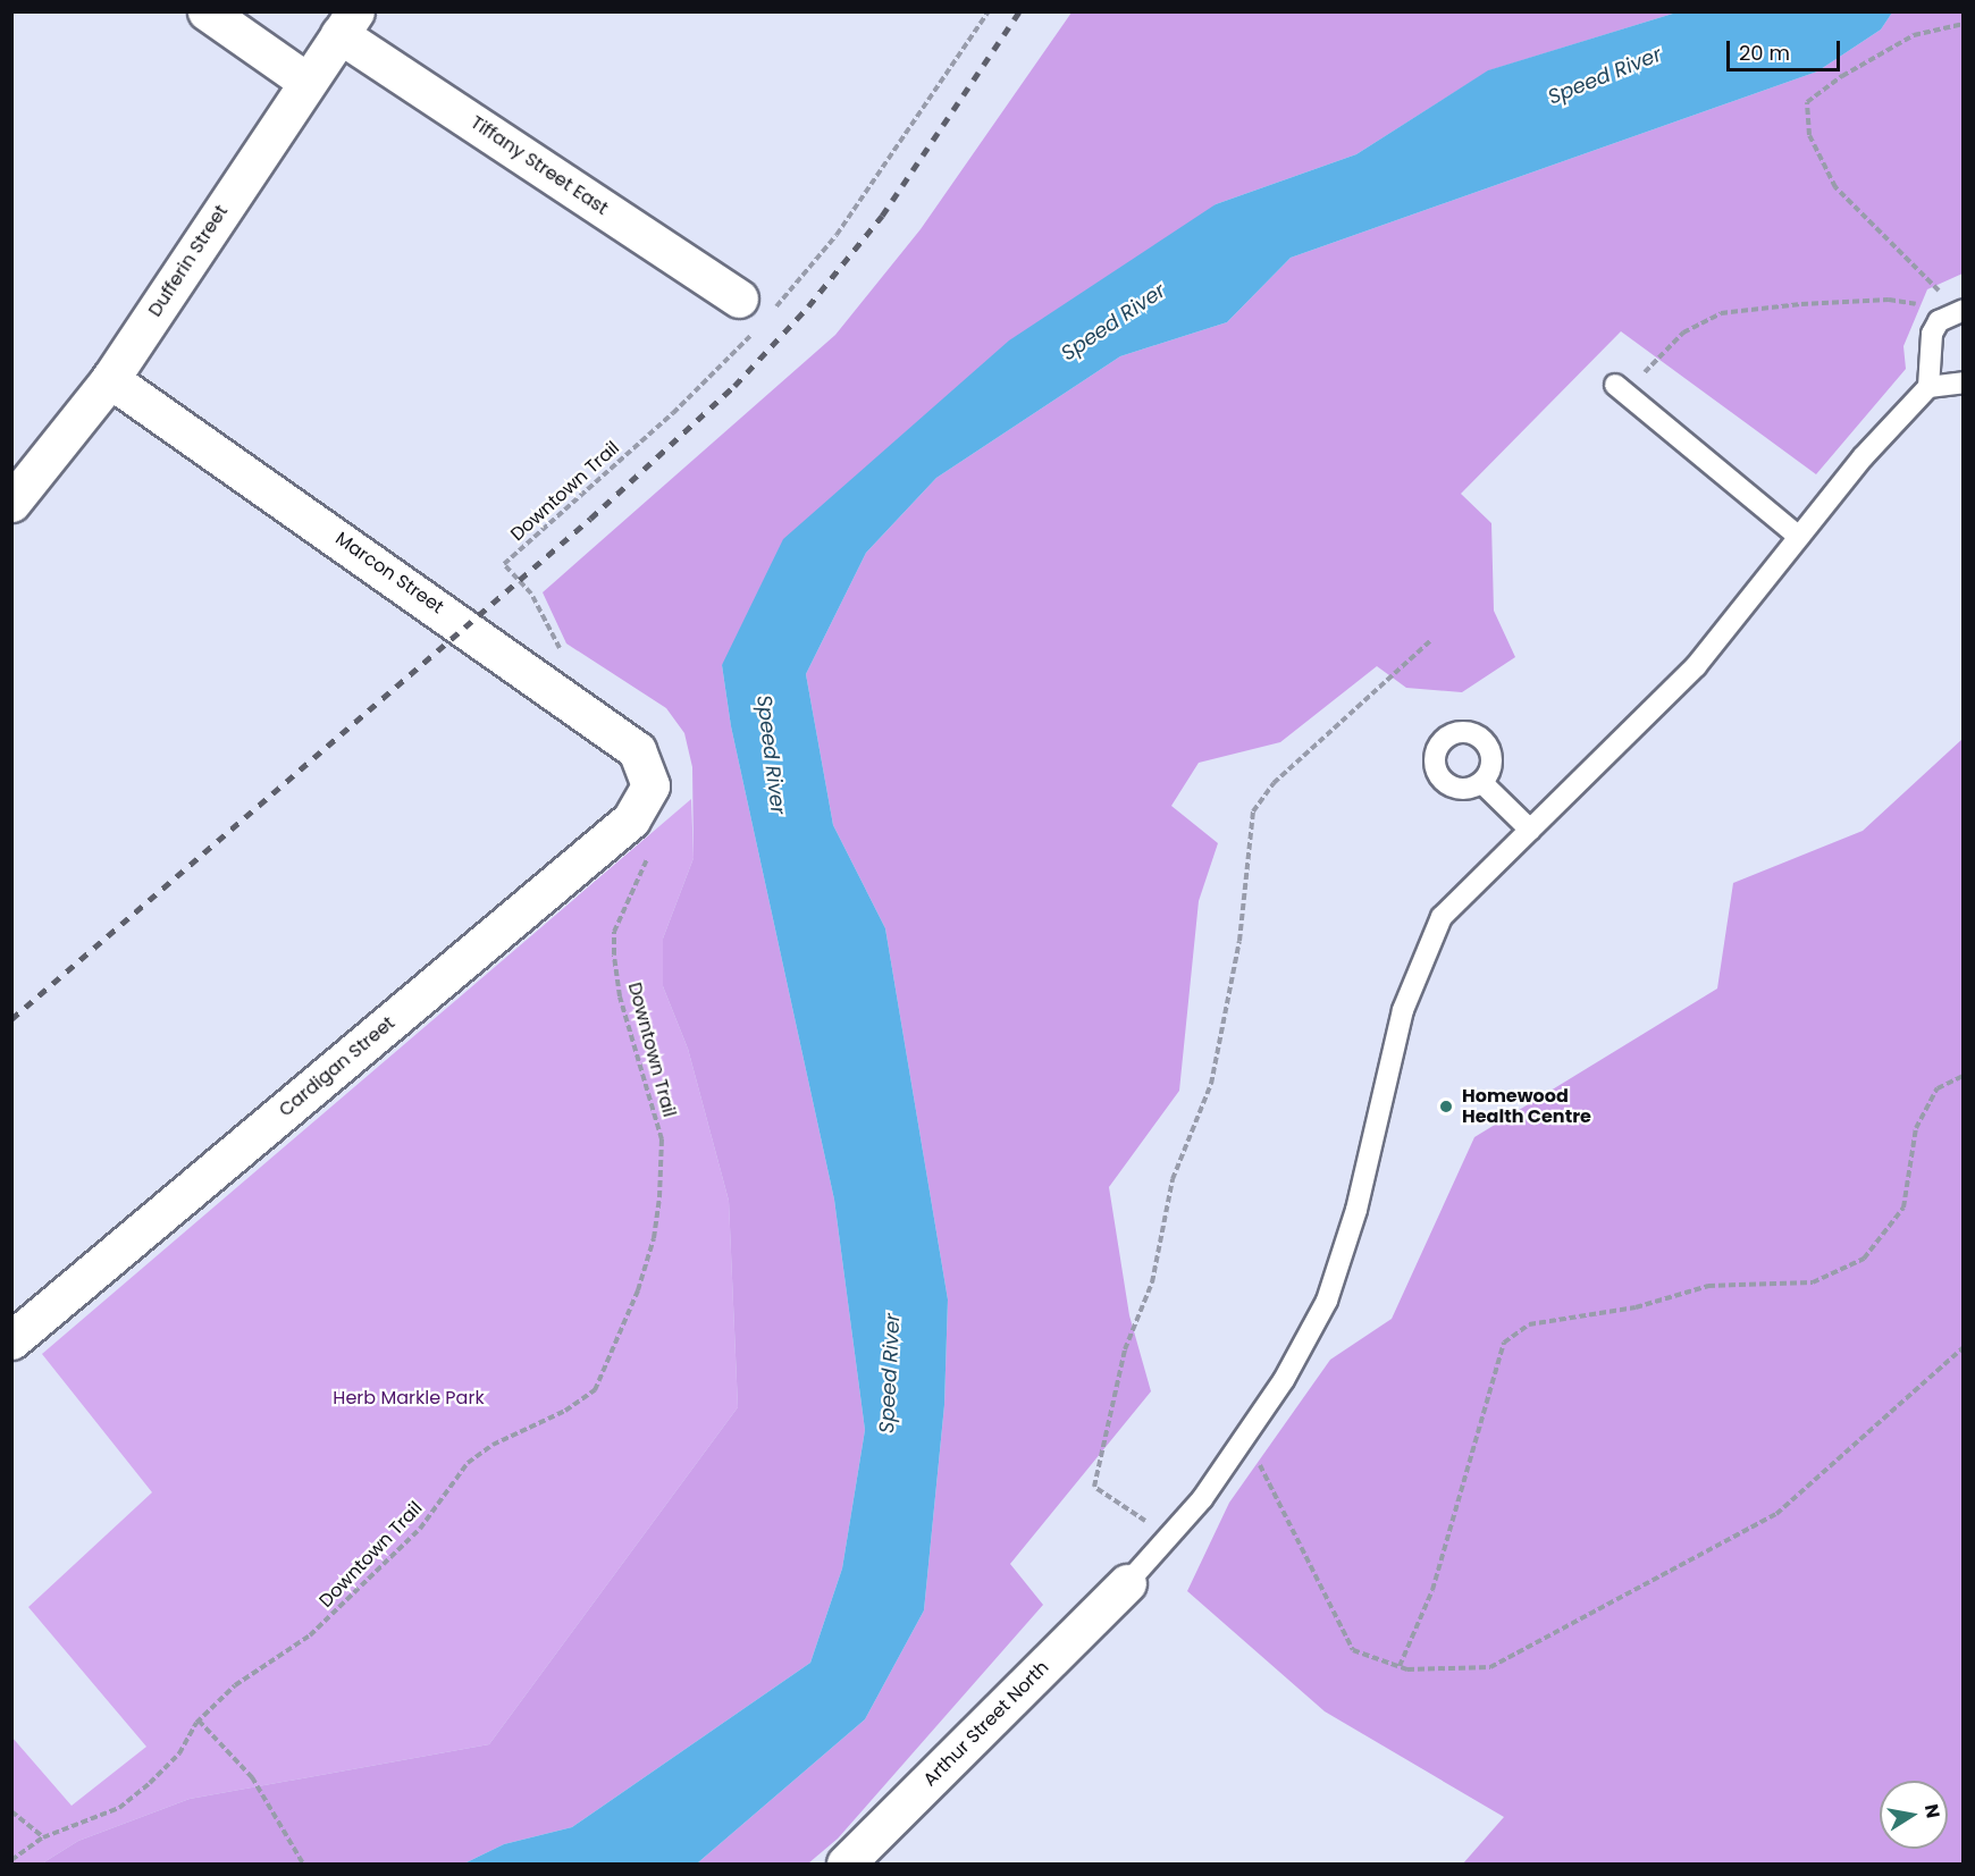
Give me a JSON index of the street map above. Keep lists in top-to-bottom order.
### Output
{
  "streets": {
    "street": [
      "Tiffany Street East",
      "Dufferin Street",
      "Marcon Street",
      "Cardigan Street",
      "Arthur Street North"
    ],
    "path": ["Downtown Trail"]
  },
  "crossings": [
    ["Tiffany Street East", "Dufferin Street"],
    ["Tiffany Street East", "Downtown Trail"],
    ["Dufferin Street", "Marcon Street"],
    ["Marcon Street", "Cardigan Street"]
  ],
  "water": ["Speed River"],
  "parks": ["Herb Markle Park"],
  "places": ["Homewood Health Centre"],
  "scale_bar": "20 m",
  "north": "right"
}
